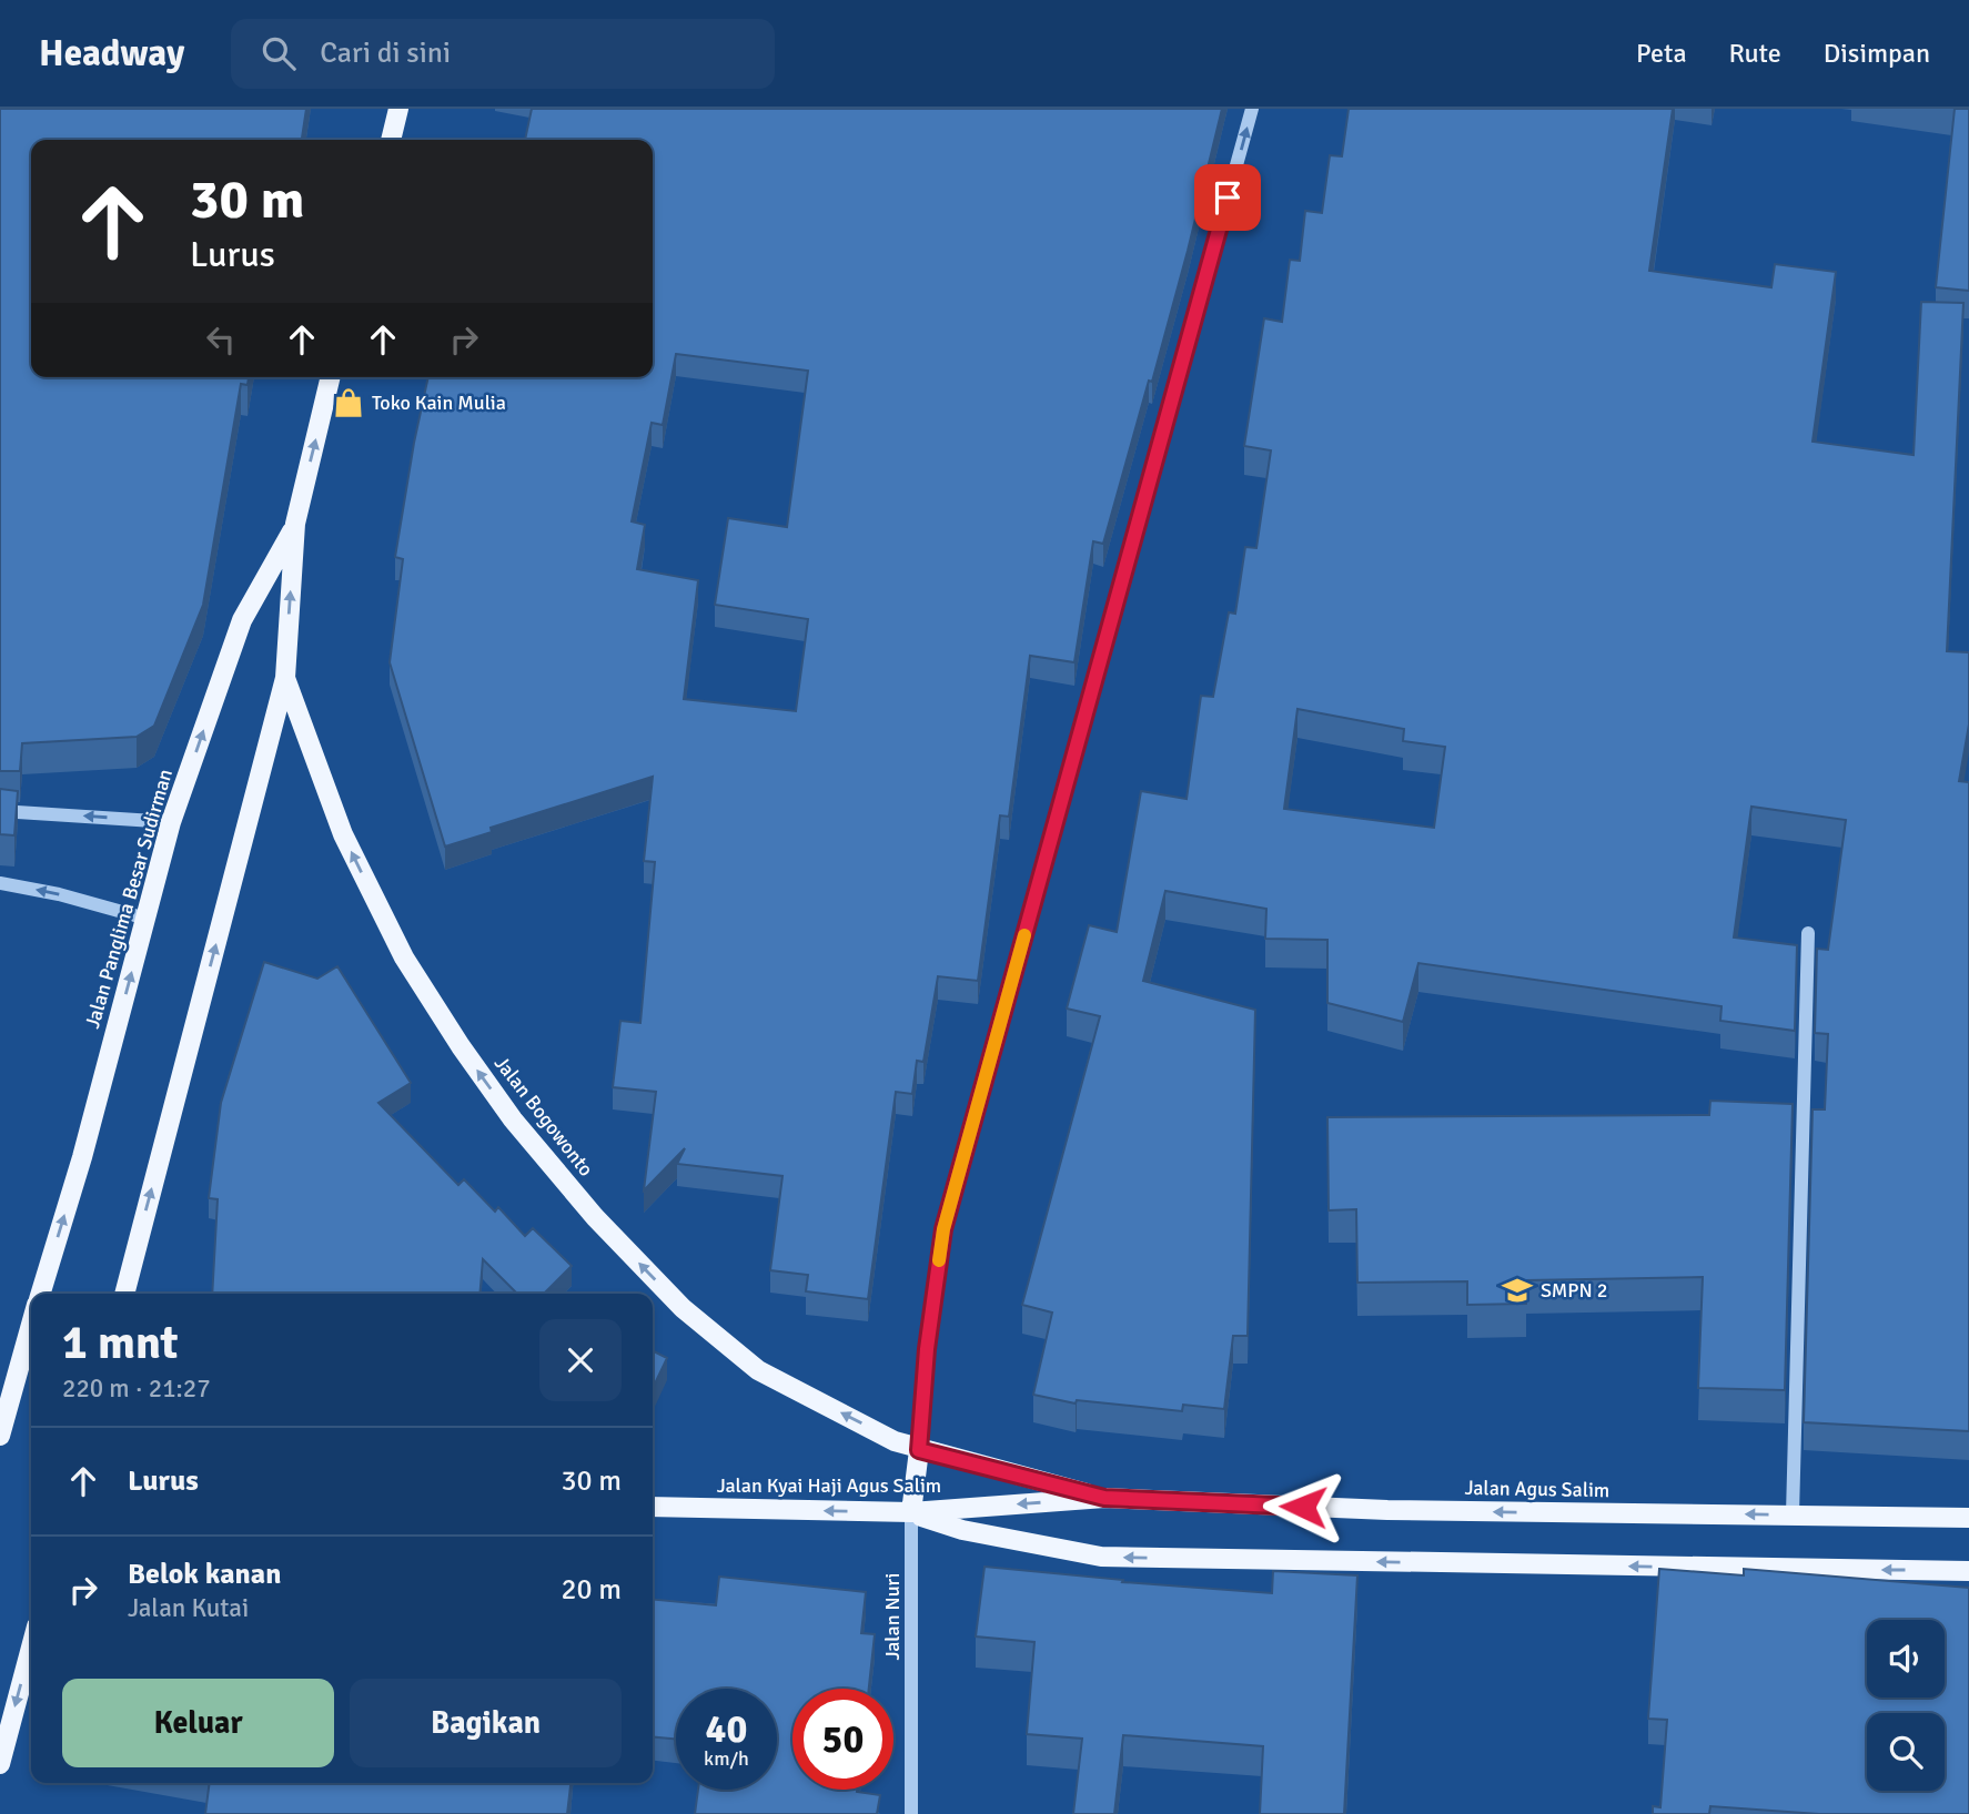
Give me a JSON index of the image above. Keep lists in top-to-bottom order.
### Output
{
  "streets": {
    "main road": [
      "Jalan Panglima Besar Sudirman",
      "Jalan Bogowonto",
      "Jalan Kyai Haji Agus Salim",
      "Jalan Agus Salim"
    ],
    "street": ["Jalan Nuri"]
  },
  "crossings": [
    ["Jalan Panglima Besar Sudirman", "Jalan Bogowonto"],
    ["Jalan Bogowonto", "Jalan Kyai Haji Agus Salim"],
    ["Jalan Bogowonto", "Jalan Agus Salim"],
    ["Jalan Kyai Haji Agus Salim", "Jalan Agus Salim"],
    ["Jalan Kyai Haji Agus Salim", "Jalan Nuri"]
  ],
  "one_way": ["Jalan Panglima Besar Sudirman", "Jalan Bogowonto"],
  "places": {
    "shop": ["Toko Kain Mulia"],
    "school or university": ["SMPN 2"]
  },
  "page": {
    "header": "Headway",
    "search": "Cari di sini",
    "nav": ["Peta", "Rute", "Disimpan"],
    "turn": ["30 m", "Lurus"],
    "heading": ["1 mnt", "220 m · 21:27"],
    "list": [
      {
        "name": "Lurus",
        "value": "30 m"
      },
      {
        "name": "Belok kanan",
        "note": "Jalan Kutai",
        "value": "20 m"
      }
    ],
    "buttons": ["Keluar", "Bagikan"],
    "speed": "40 km/h",
    "limit": "50"
  }
}
